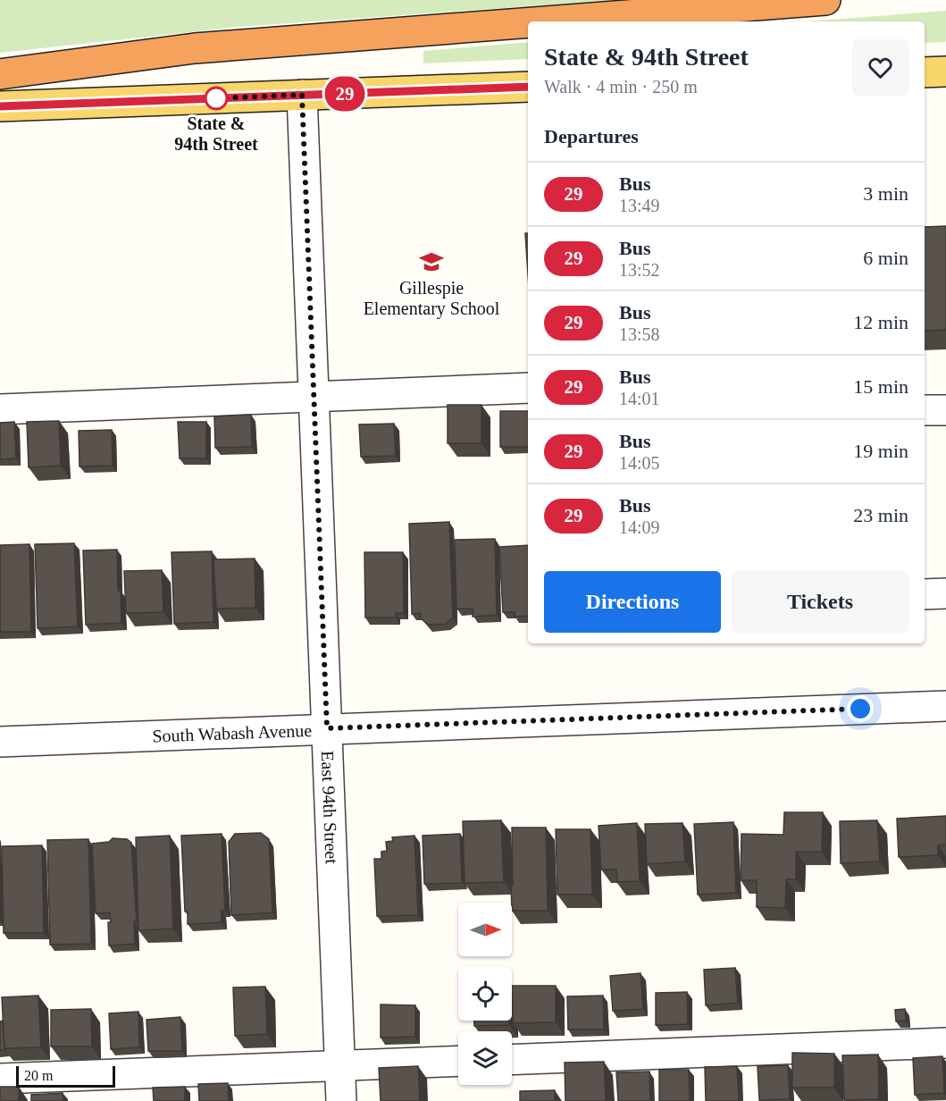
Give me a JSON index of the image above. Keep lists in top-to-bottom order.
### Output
{
  "streets": {
    "street": ["South Wabash Avenue", "East 94th Street"]
  },
  "crossings": [
    ["South Wabash Avenue", "East 94th Street"]
  ],
  "places": {
    "other": ["State & 94th Street"],
    "school or university": ["Gillespie Elementary School"]
  },
  "lines": ["bus line 29"],
  "scale_bar": "20 m",
  "north": "right",
  "page": {
    "on_map": "29",
    "heading": [
      ["State & 94th Street", "Walk · 4 min · 250 m"],
      "Departures"
    ],
    "list": [
      {
        "mark": "29",
        "name": "Bus",
        "note": "13:49",
        "value": "3 min"
      },
      {
        "mark": "29",
        "name": "Bus",
        "note": "13:52",
        "value": "6 min"
      },
      {
        "mark": "29",
        "name": "Bus",
        "note": "13:58",
        "value": "12 min"
      },
      {
        "mark": "29",
        "name": "Bus",
        "note": "14:01",
        "value": "15 min"
      },
      {
        "mark": "29",
        "name": "Bus",
        "note": "14:05",
        "value": "19 min"
      },
      {
        "mark": "29",
        "name": "Bus",
        "note": "14:09",
        "value": "23 min"
      }
    ],
    "buttons": ["Directions", "Tickets"],
    "scale": "20 m"
  }
}
